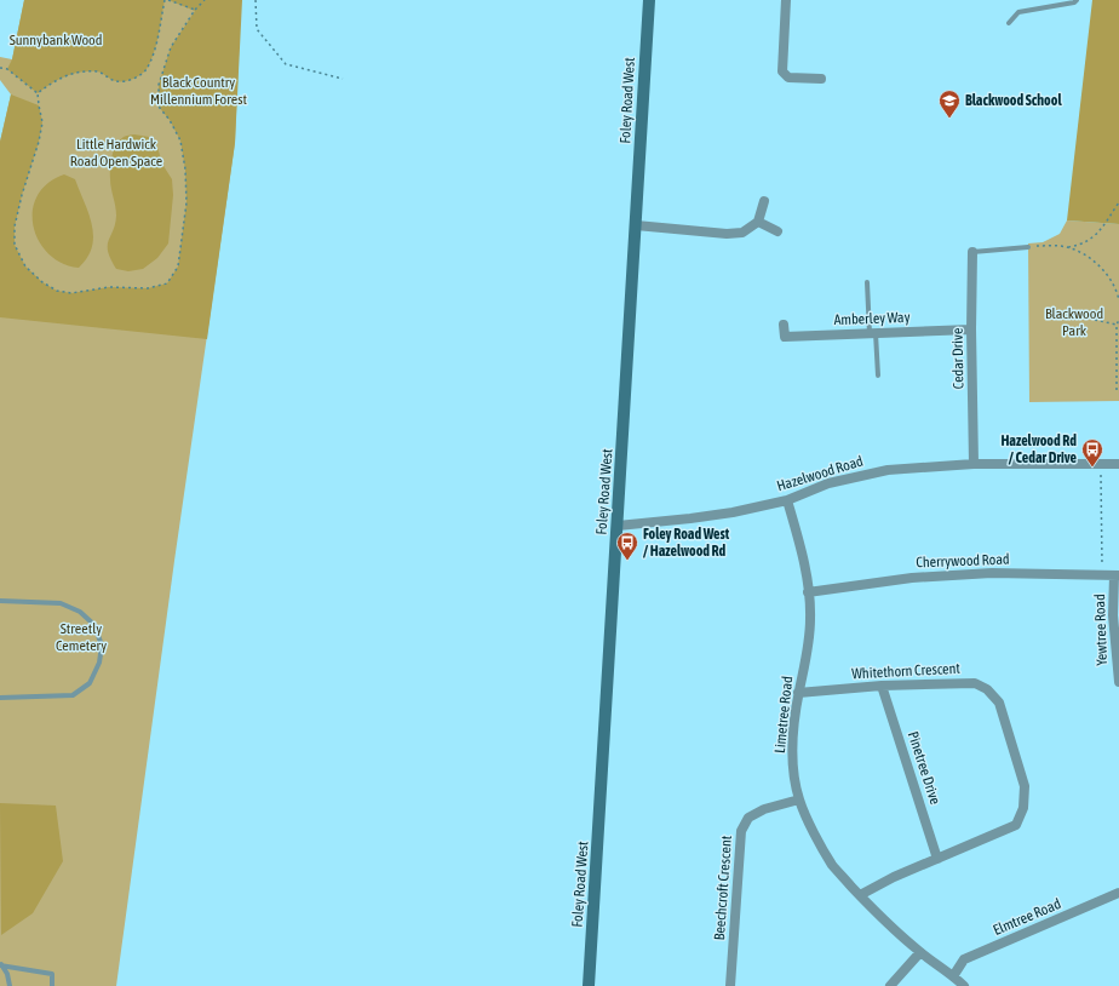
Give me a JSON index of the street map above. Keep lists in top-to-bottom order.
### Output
{
  "streets": {
    "main road": ["Foley Road West"],
    "street": [
      "Amberley Way",
      "Cedar Drive",
      "Hazelwood Road",
      "Cherrywood Road",
      "Yewtree Road",
      "Whitethorn Crescent",
      "Limetree Road",
      "Pinetree Drive",
      "Beechcroft Crescent",
      "Elmtree Road"
    ]
  },
  "crossings": [
    ["Foley Road West", "Hazelwood Road"],
    ["Amberley Way", "Cedar Drive"],
    ["Cedar Drive", "Hazelwood Road"],
    ["Hazelwood Road", "Limetree Road"],
    ["Cherrywood Road", "Yewtree Road"],
    ["Cherrywood Road", "Limetree Road"],
    ["Whitethorn Crescent", "Limetree Road"],
    ["Whitethorn Crescent", "Pinetree Drive"],
    ["Limetree Road", "Beechcroft Crescent"],
    ["Limetree Road", "Elmtree Road"]
  ],
  "parks": [
    "Sunnybank Wood",
    "Black Country Millennium Forest",
    "Little Hardwick Road Open Space",
    "Blackwood Park",
    "Streetly Cemetery"
  ],
  "places": {
    "school or university": ["Blackwood School"],
    "bus stop": ["Hazelwood Rd / Cedar Drive", "Foley Road West / Hazelwood Rd"]
  }
}
